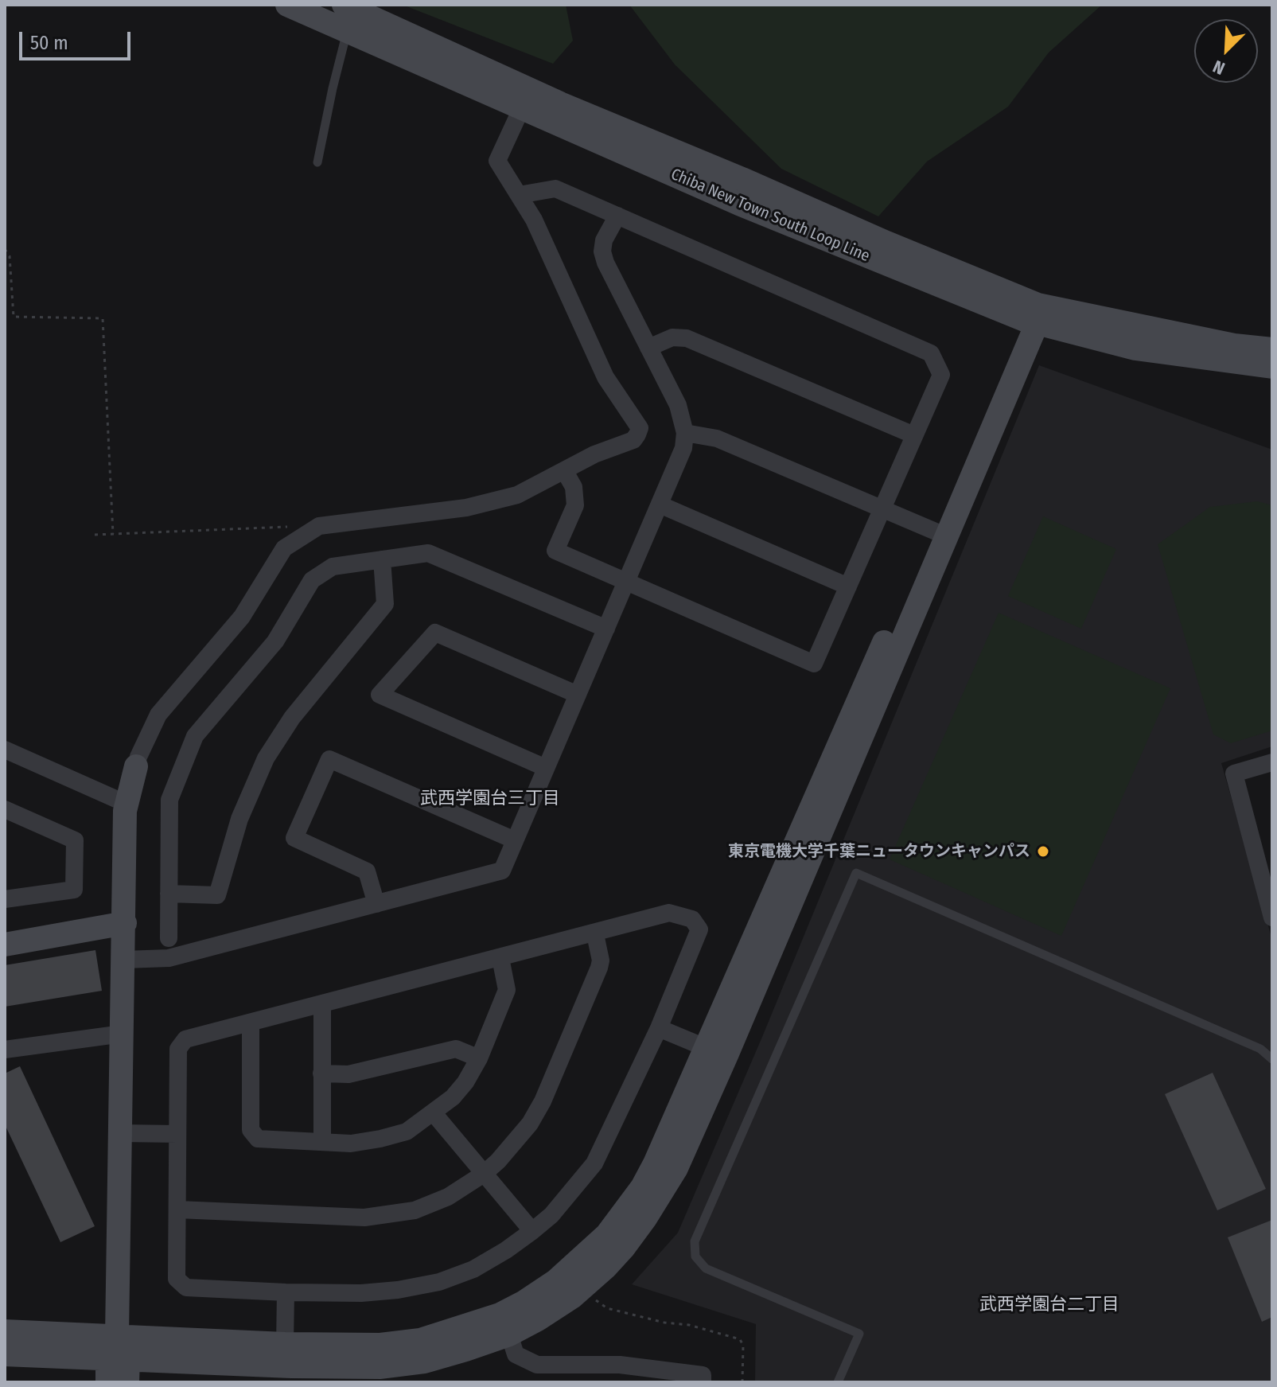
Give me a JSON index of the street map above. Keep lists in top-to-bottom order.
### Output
{
  "streets": {
    "street": ["Chiba New Town South Loop Line"]
  },
  "districts": ["武西学園台三丁目", "武西学園台二丁目"],
  "places": ["東京電機大学千葉ニュータウンキャンパス"],
  "scale_bar": "50 m",
  "north": "bottom left"
}
